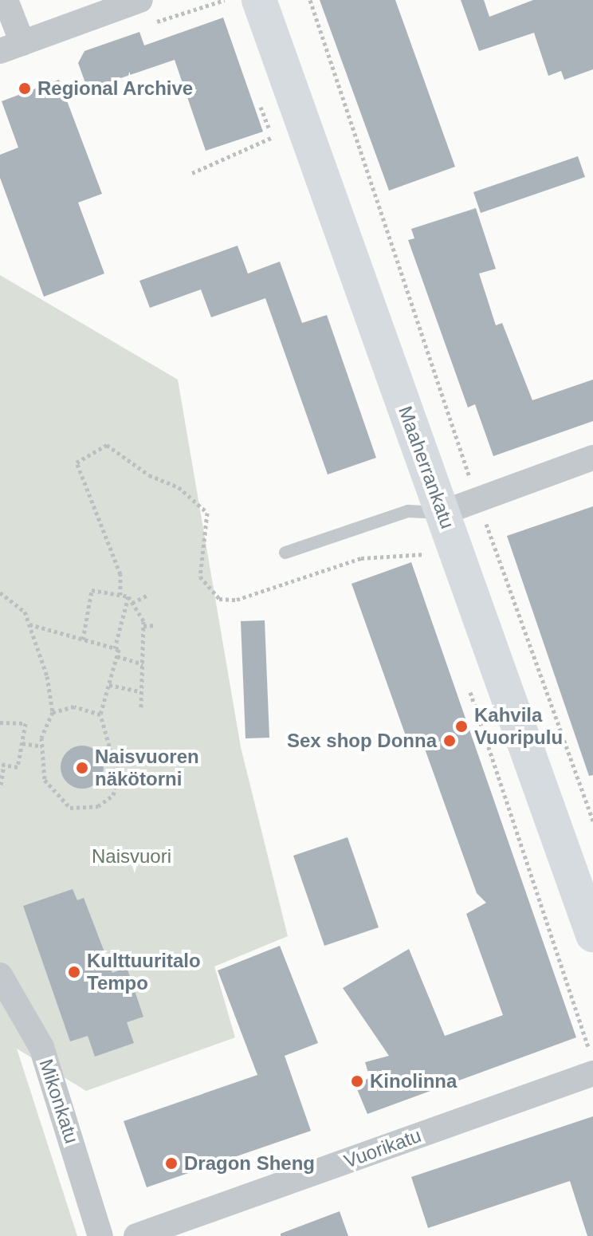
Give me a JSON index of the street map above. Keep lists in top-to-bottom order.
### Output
{
  "streets": {
    "main road": ["Maaherrankatu"],
    "street": ["Mikonkatu", "Vuorikatu"]
  },
  "parks": ["Naisvuori"],
  "places": [
    "Regional Archive",
    "Kahvila Vuoripulu",
    "Sex shop Donna",
    "Naisvuoren näkötorni",
    "Kulttuuritalo Tempo",
    "Kinolinna",
    "Dragon Sheng"
  ]
}
